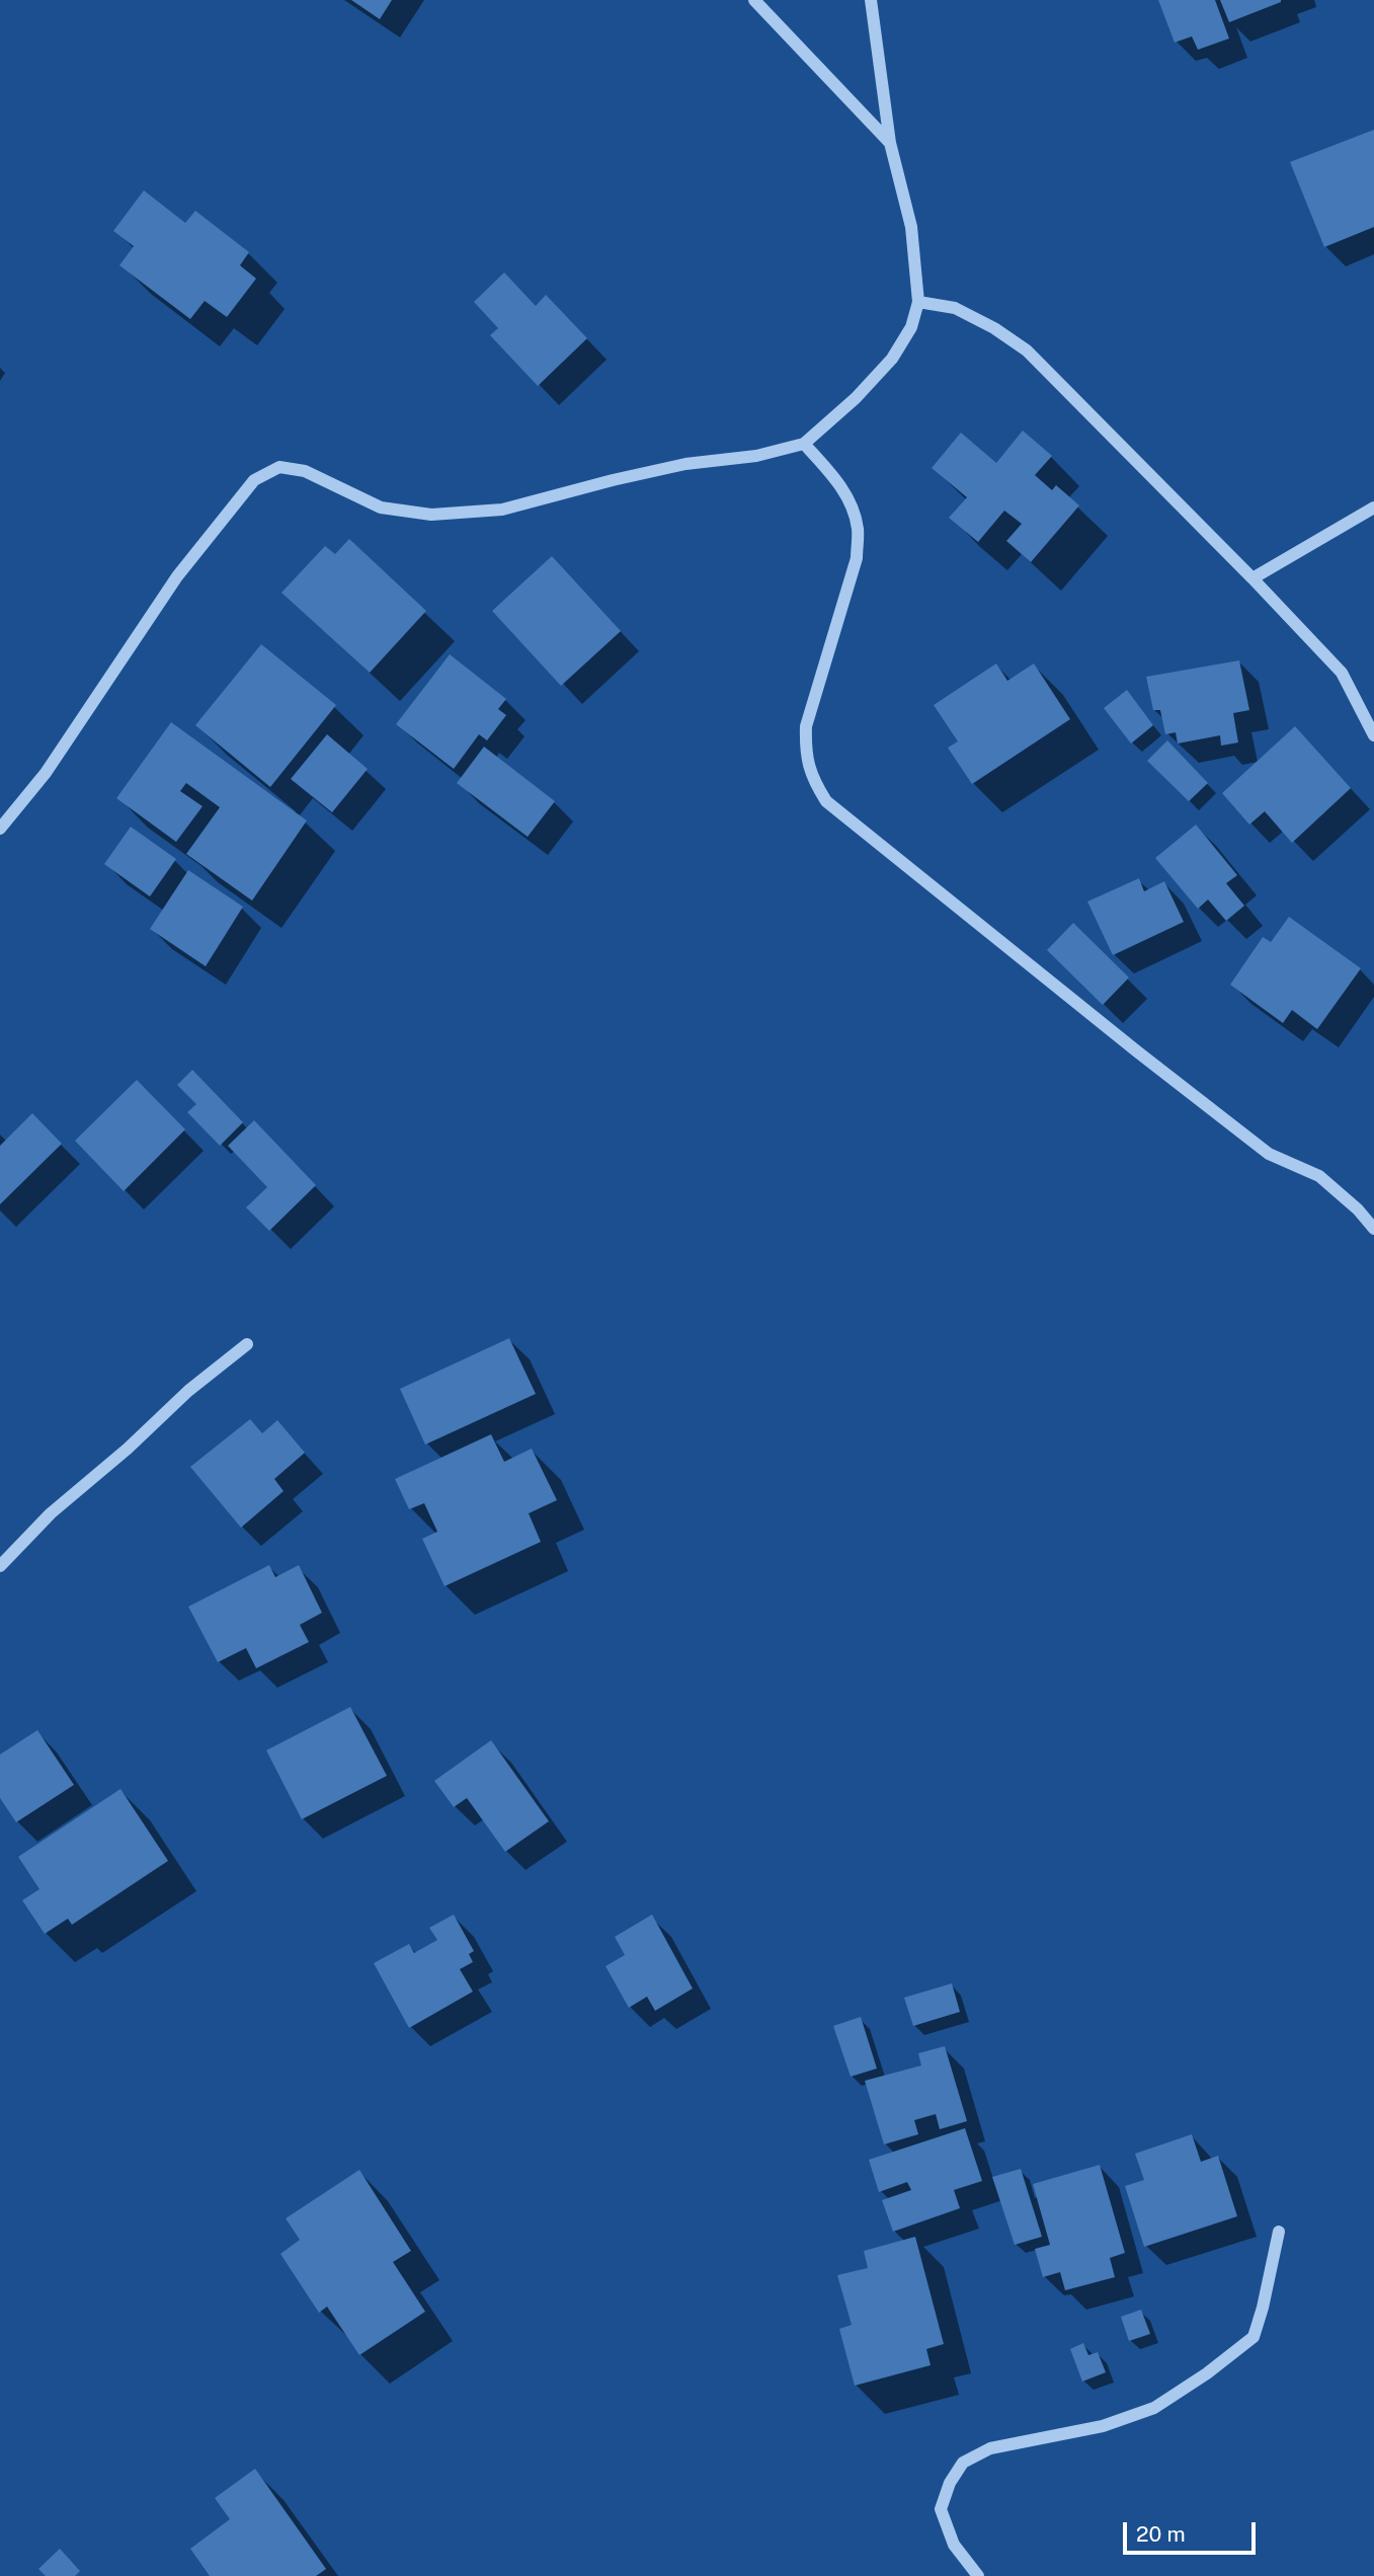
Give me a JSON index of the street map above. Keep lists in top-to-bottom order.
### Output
{
  "scale_bar": "20 m"
}
